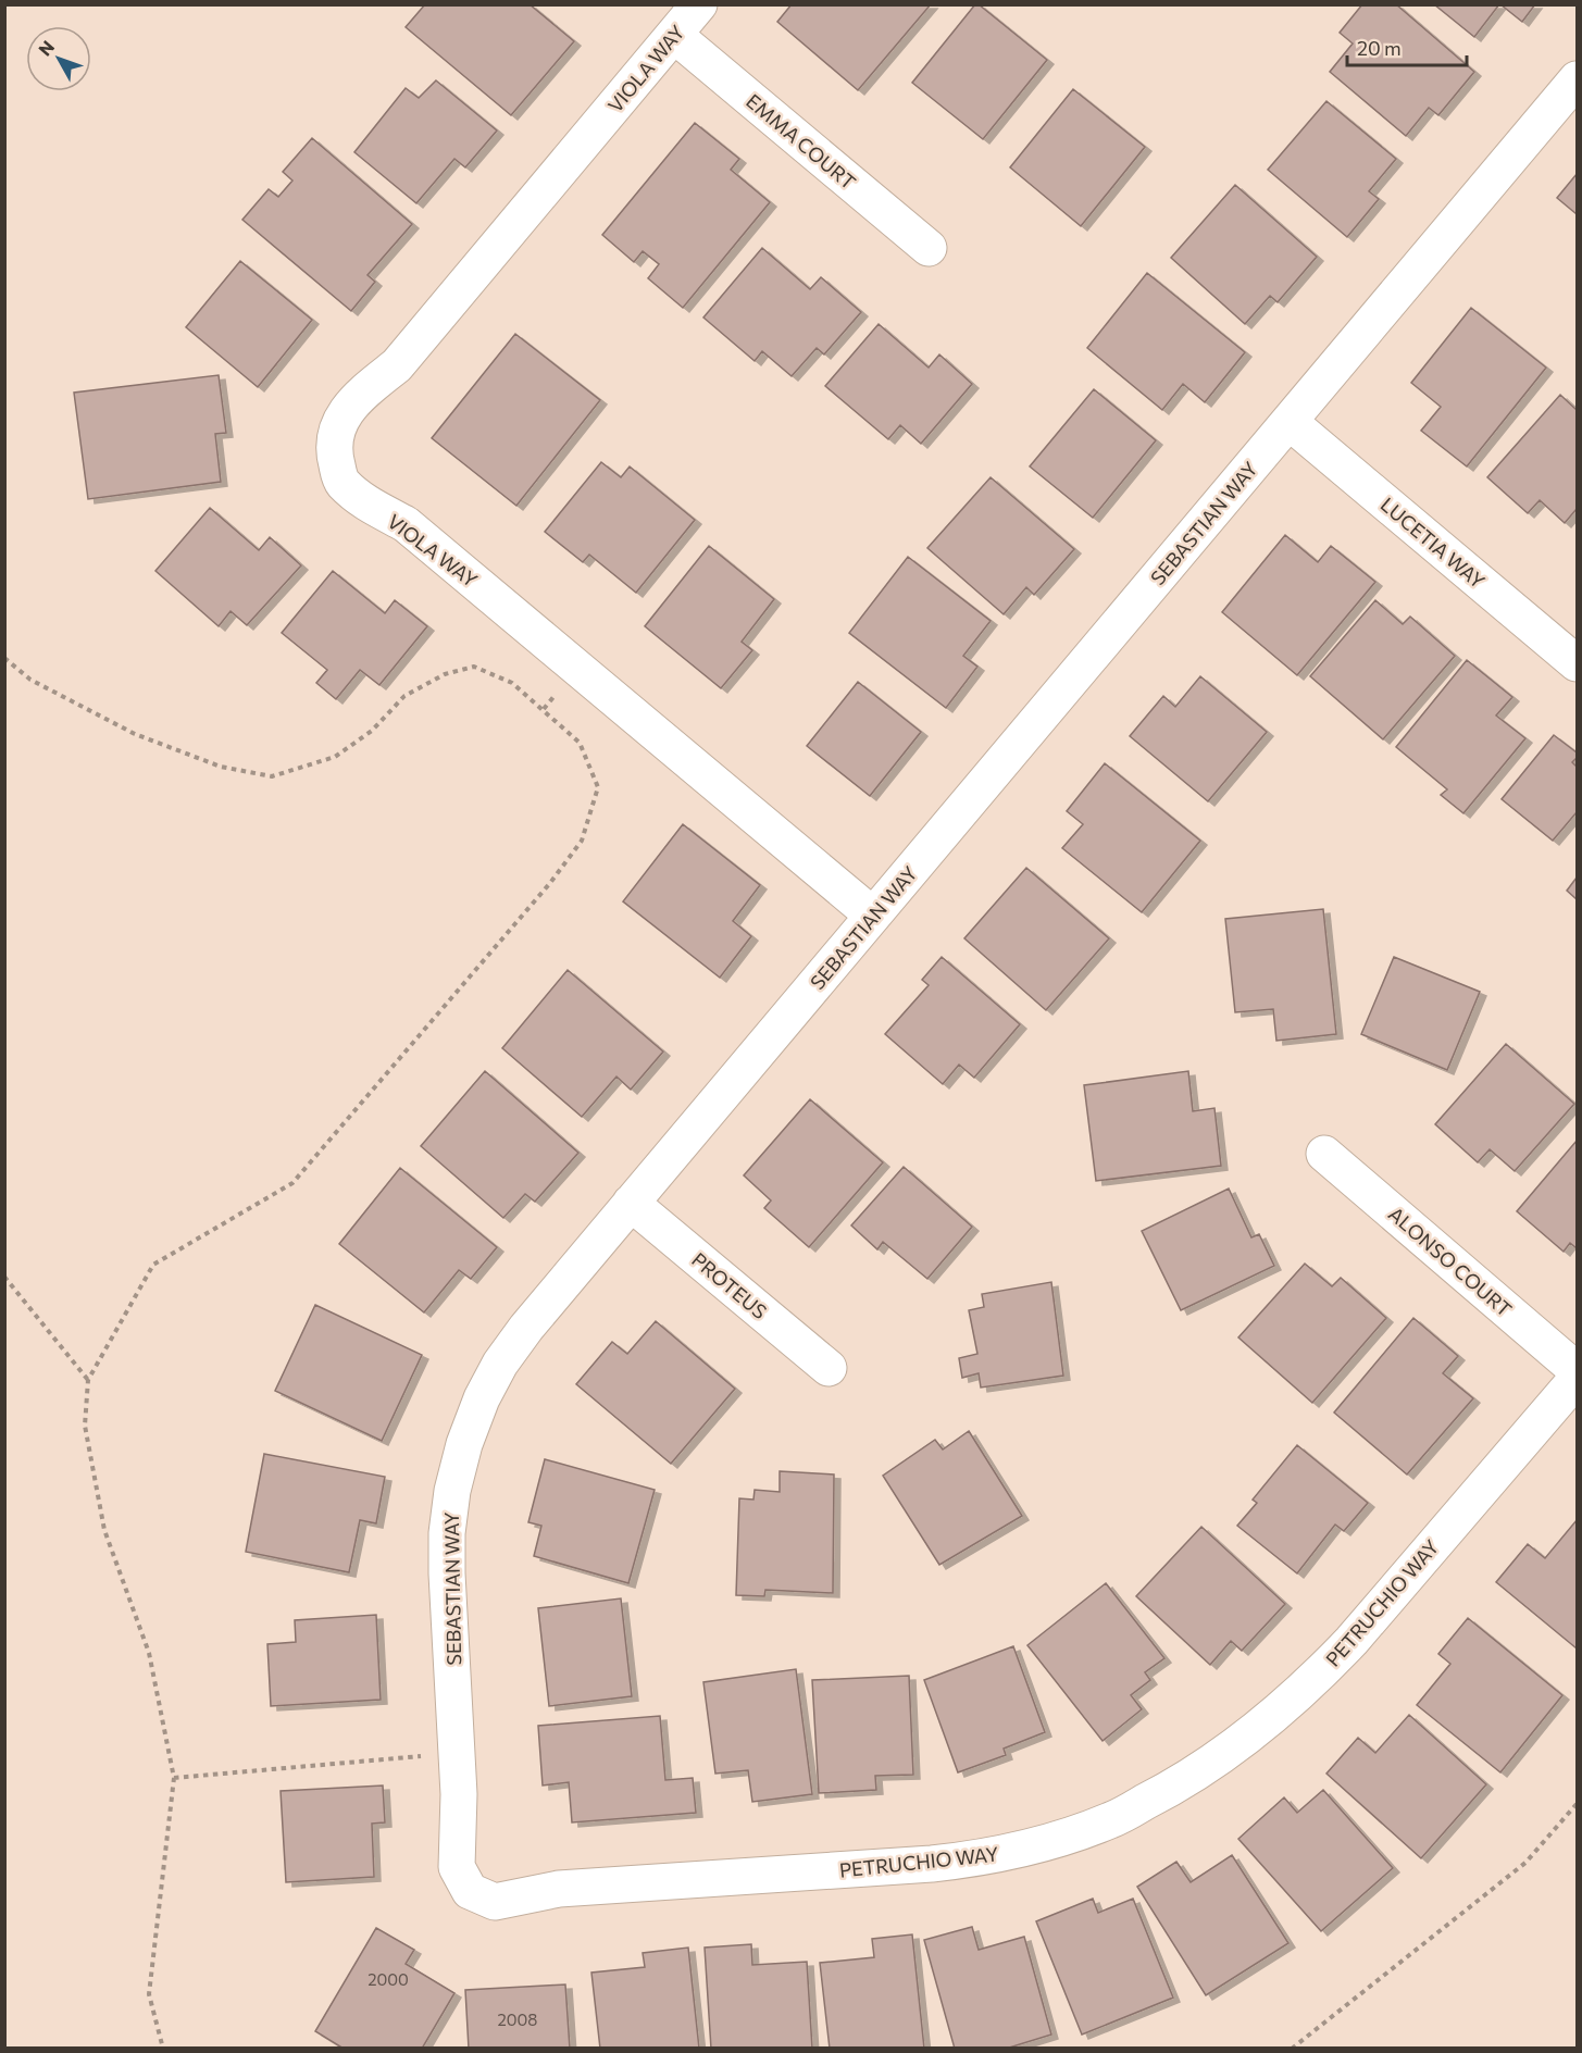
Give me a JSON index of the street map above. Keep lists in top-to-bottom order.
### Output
{
  "streets": {
    "street": [
      "VIOLA WAY",
      "EMMA COURT",
      "SEBASTIAN WAY",
      "LUCETIA WAY",
      "ALONSO COURT",
      "PROTEUS",
      "PETRUCHIO WAY"
    ]
  },
  "crossings": [
    ["VIOLA WAY", "EMMA COURT"],
    ["VIOLA WAY", "SEBASTIAN WAY"],
    ["SEBASTIAN WAY", "LUCETIA WAY"],
    ["SEBASTIAN WAY", "PROTEUS"],
    ["SEBASTIAN WAY", "PETRUCHIO WAY"]
  ],
  "house_numbers": ["2000", "2008"],
  "scale_bar": "20 m",
  "north": "top left"
}
